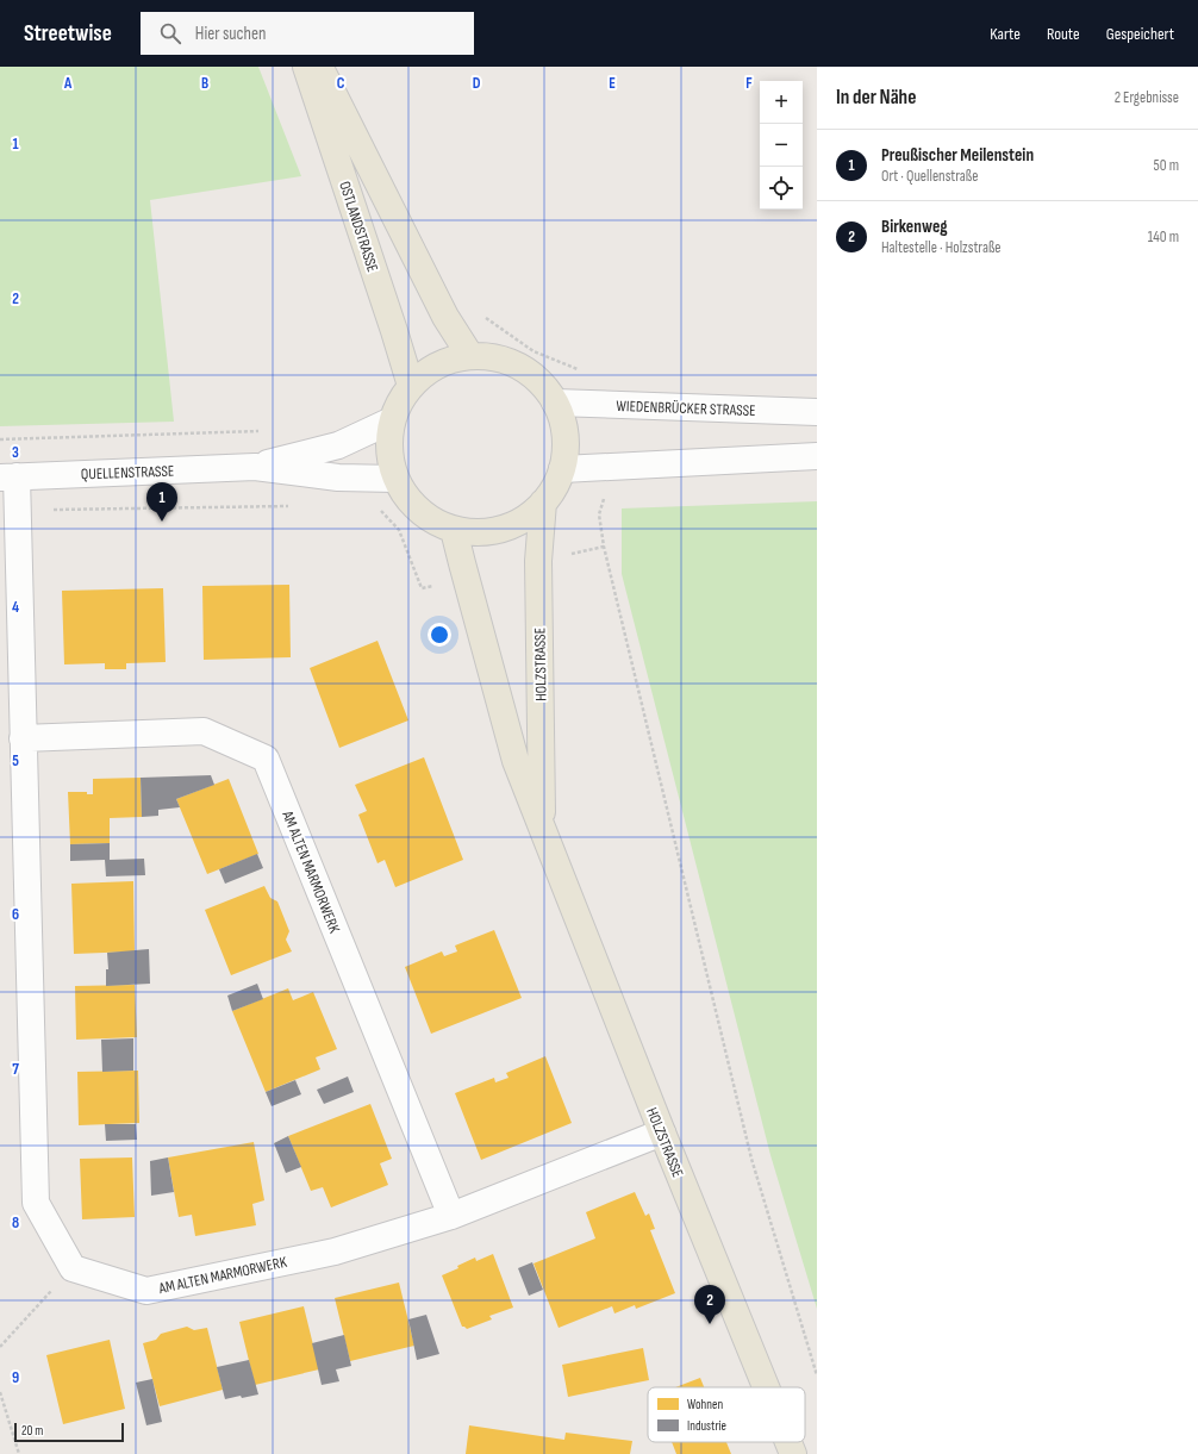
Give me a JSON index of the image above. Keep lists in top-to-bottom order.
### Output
{
  "streets": {
    "main road": ["OSTLANDSTRASSE", "HOLZSTRASSE"],
    "street": ["WIEDENBRÜCKER STRASSE", "QUELLENSTRASSE", "AM ALTEN MARMORWERK"]
  },
  "crossings": [
    ["HOLZSTRASSE", "AM ALTEN MARMORWERK"]
  ],
  "legend": ["Wohnen", "Industrie"],
  "scale_bar": "20 m",
  "page": {
    "header": "Streetwise",
    "search": "Hier suchen",
    "nav": ["Karte", "Route", "Gespeichert"],
    "heading": ["In der Nähe", "2 Ergebnisse"],
    "map_buttons": ["+", "−"],
    "list": [
      {
        "mark": "1",
        "name": "Preußischer Meilenstein",
        "note": "Ort · Quellenstraße",
        "value": "50 m"
      },
      {
        "mark": "2",
        "name": "Birkenweg",
        "note": "Haltestelle · Holzstraße",
        "value": "140 m"
      }
    ],
    "pins": ["1", "2"],
    "scale": "20 m"
  },
  "grid": {
    "columns": [
      "A",
      "B",
      "C",
      "D",
      "E",
      "F"
    ],
    "rows": [
      "1",
      "2",
      "3",
      "4",
      "5",
      "6",
      "7",
      "8",
      "9"
    ]
  }
}
